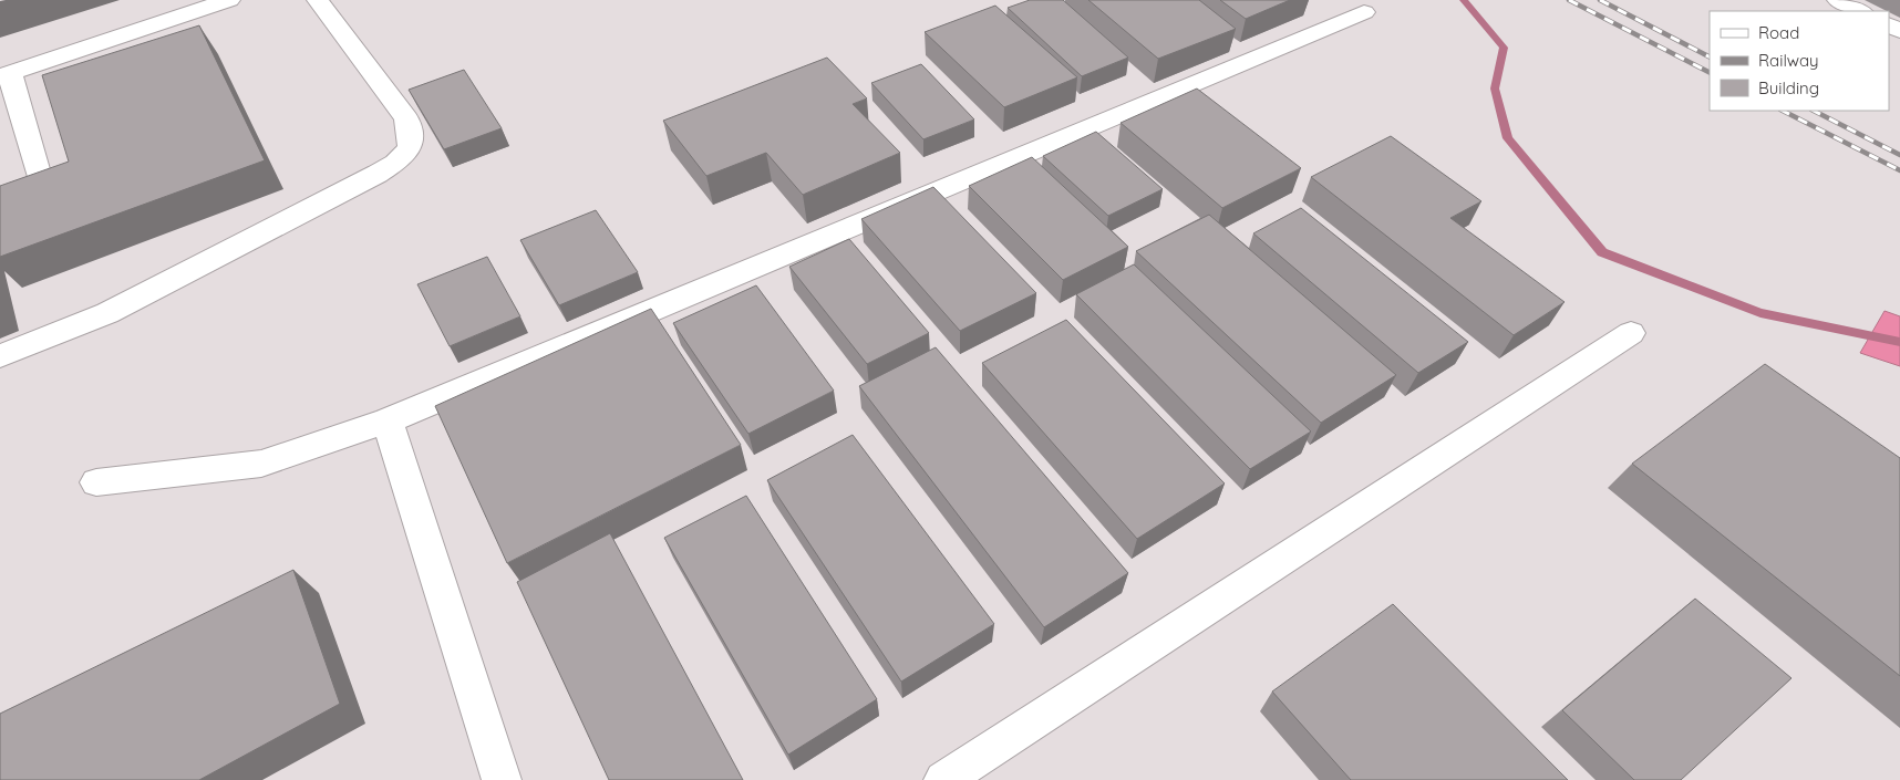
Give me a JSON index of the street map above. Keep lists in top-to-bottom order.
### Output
{
  "legend": ["Road", "Railway", "Building"]
}
